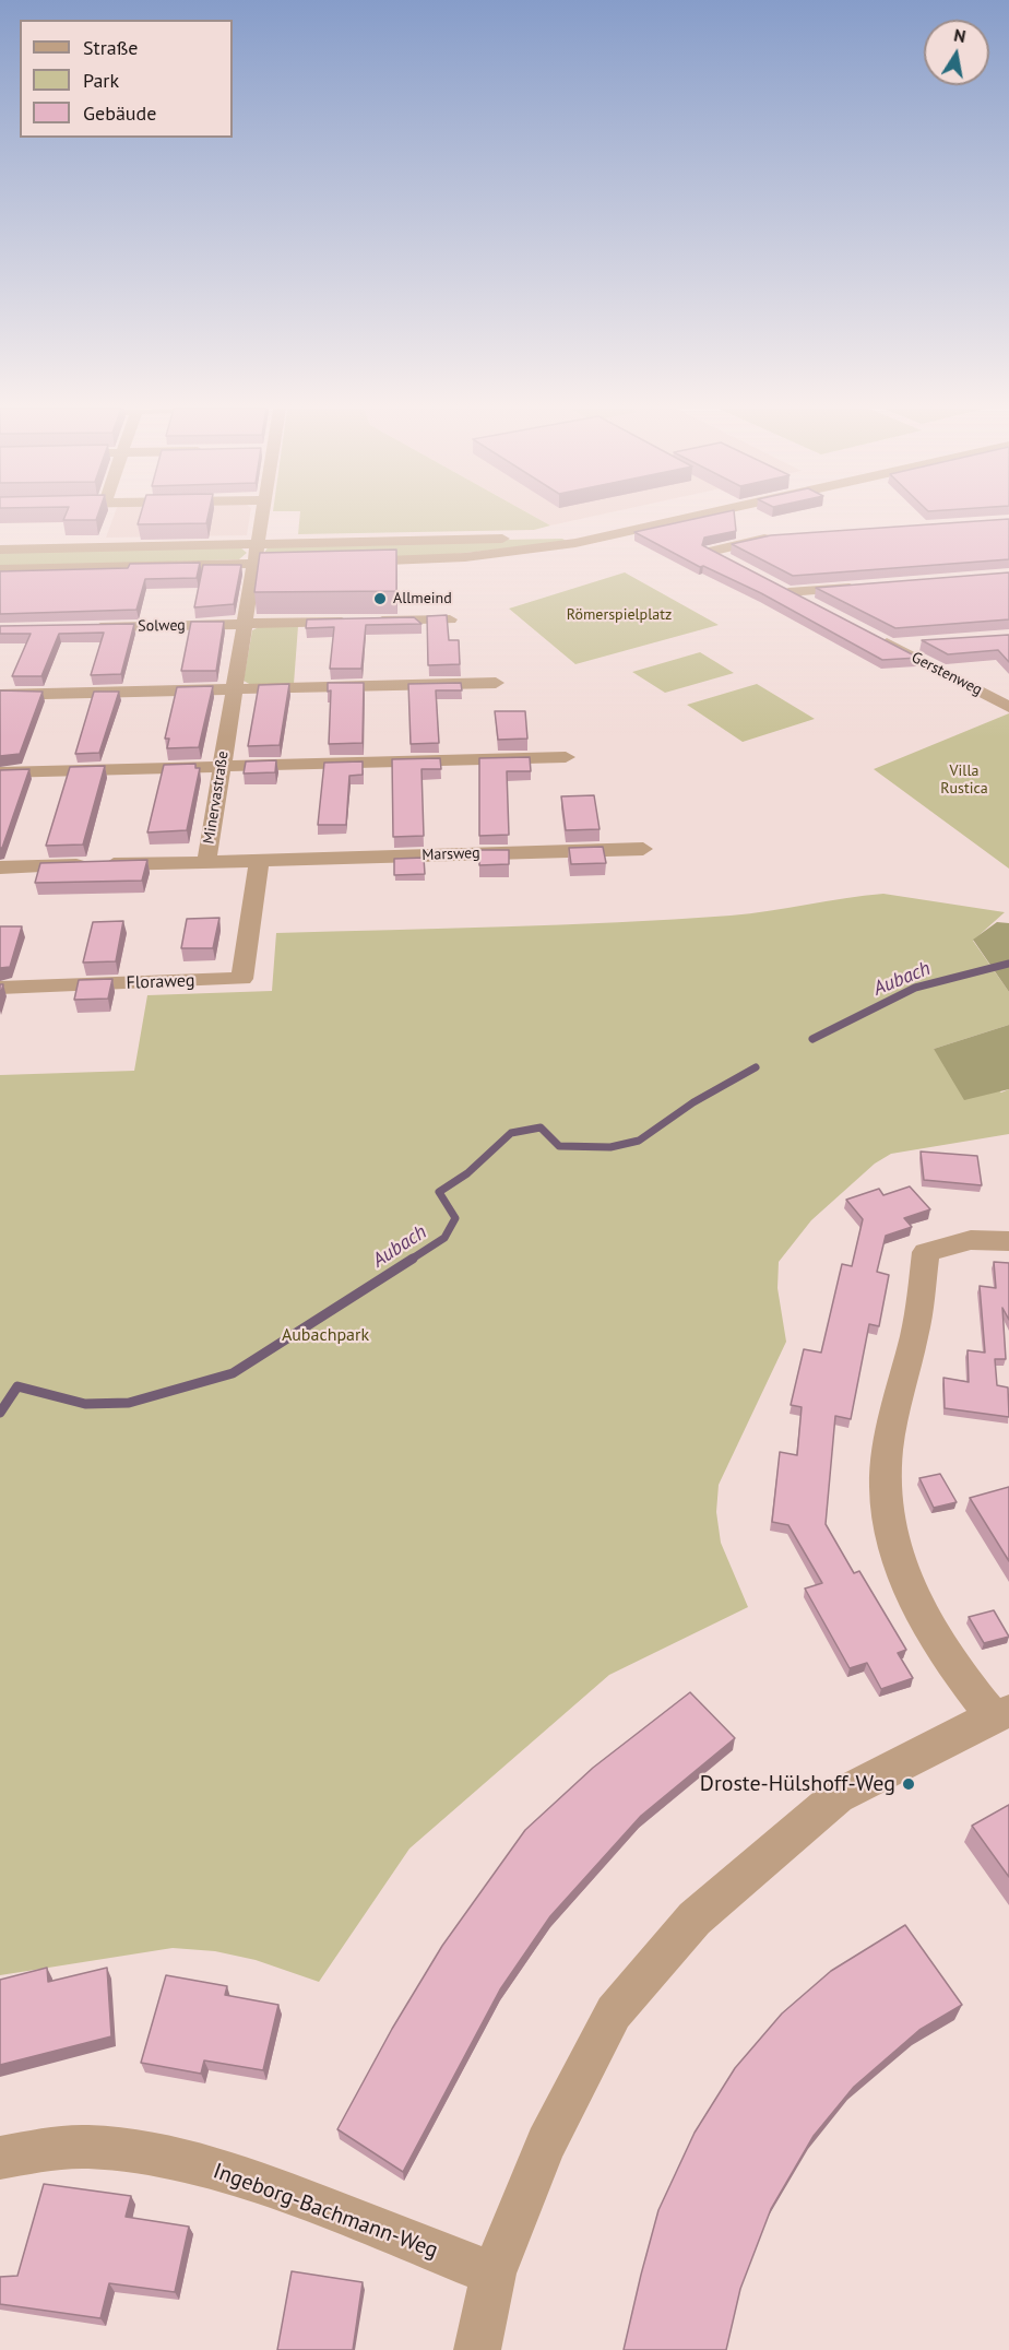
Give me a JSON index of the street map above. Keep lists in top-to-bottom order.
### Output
{
  "streets": {
    "street": [
      "Solweg",
      "Gerstenweg",
      "Minervastraße",
      "Marsweg",
      "Floraweg",
      "Ingeborg-Bachmann-Weg"
    ]
  },
  "crossings": [
    ["Solweg", "Minervastraße"],
    ["Minervastraße", "Marsweg"],
    ["Minervastraße", "Floraweg"],
    ["Marsweg", "Floraweg"]
  ],
  "water": ["Aubach"],
  "parks": ["Römerspielplatz", "Villa Rustica", "Aubachpark"],
  "places": ["Allmeind", "Droste-Hülshoff-Weg"],
  "legend": ["Straße", "Park", "Gebäude"],
  "north": "top"
}
